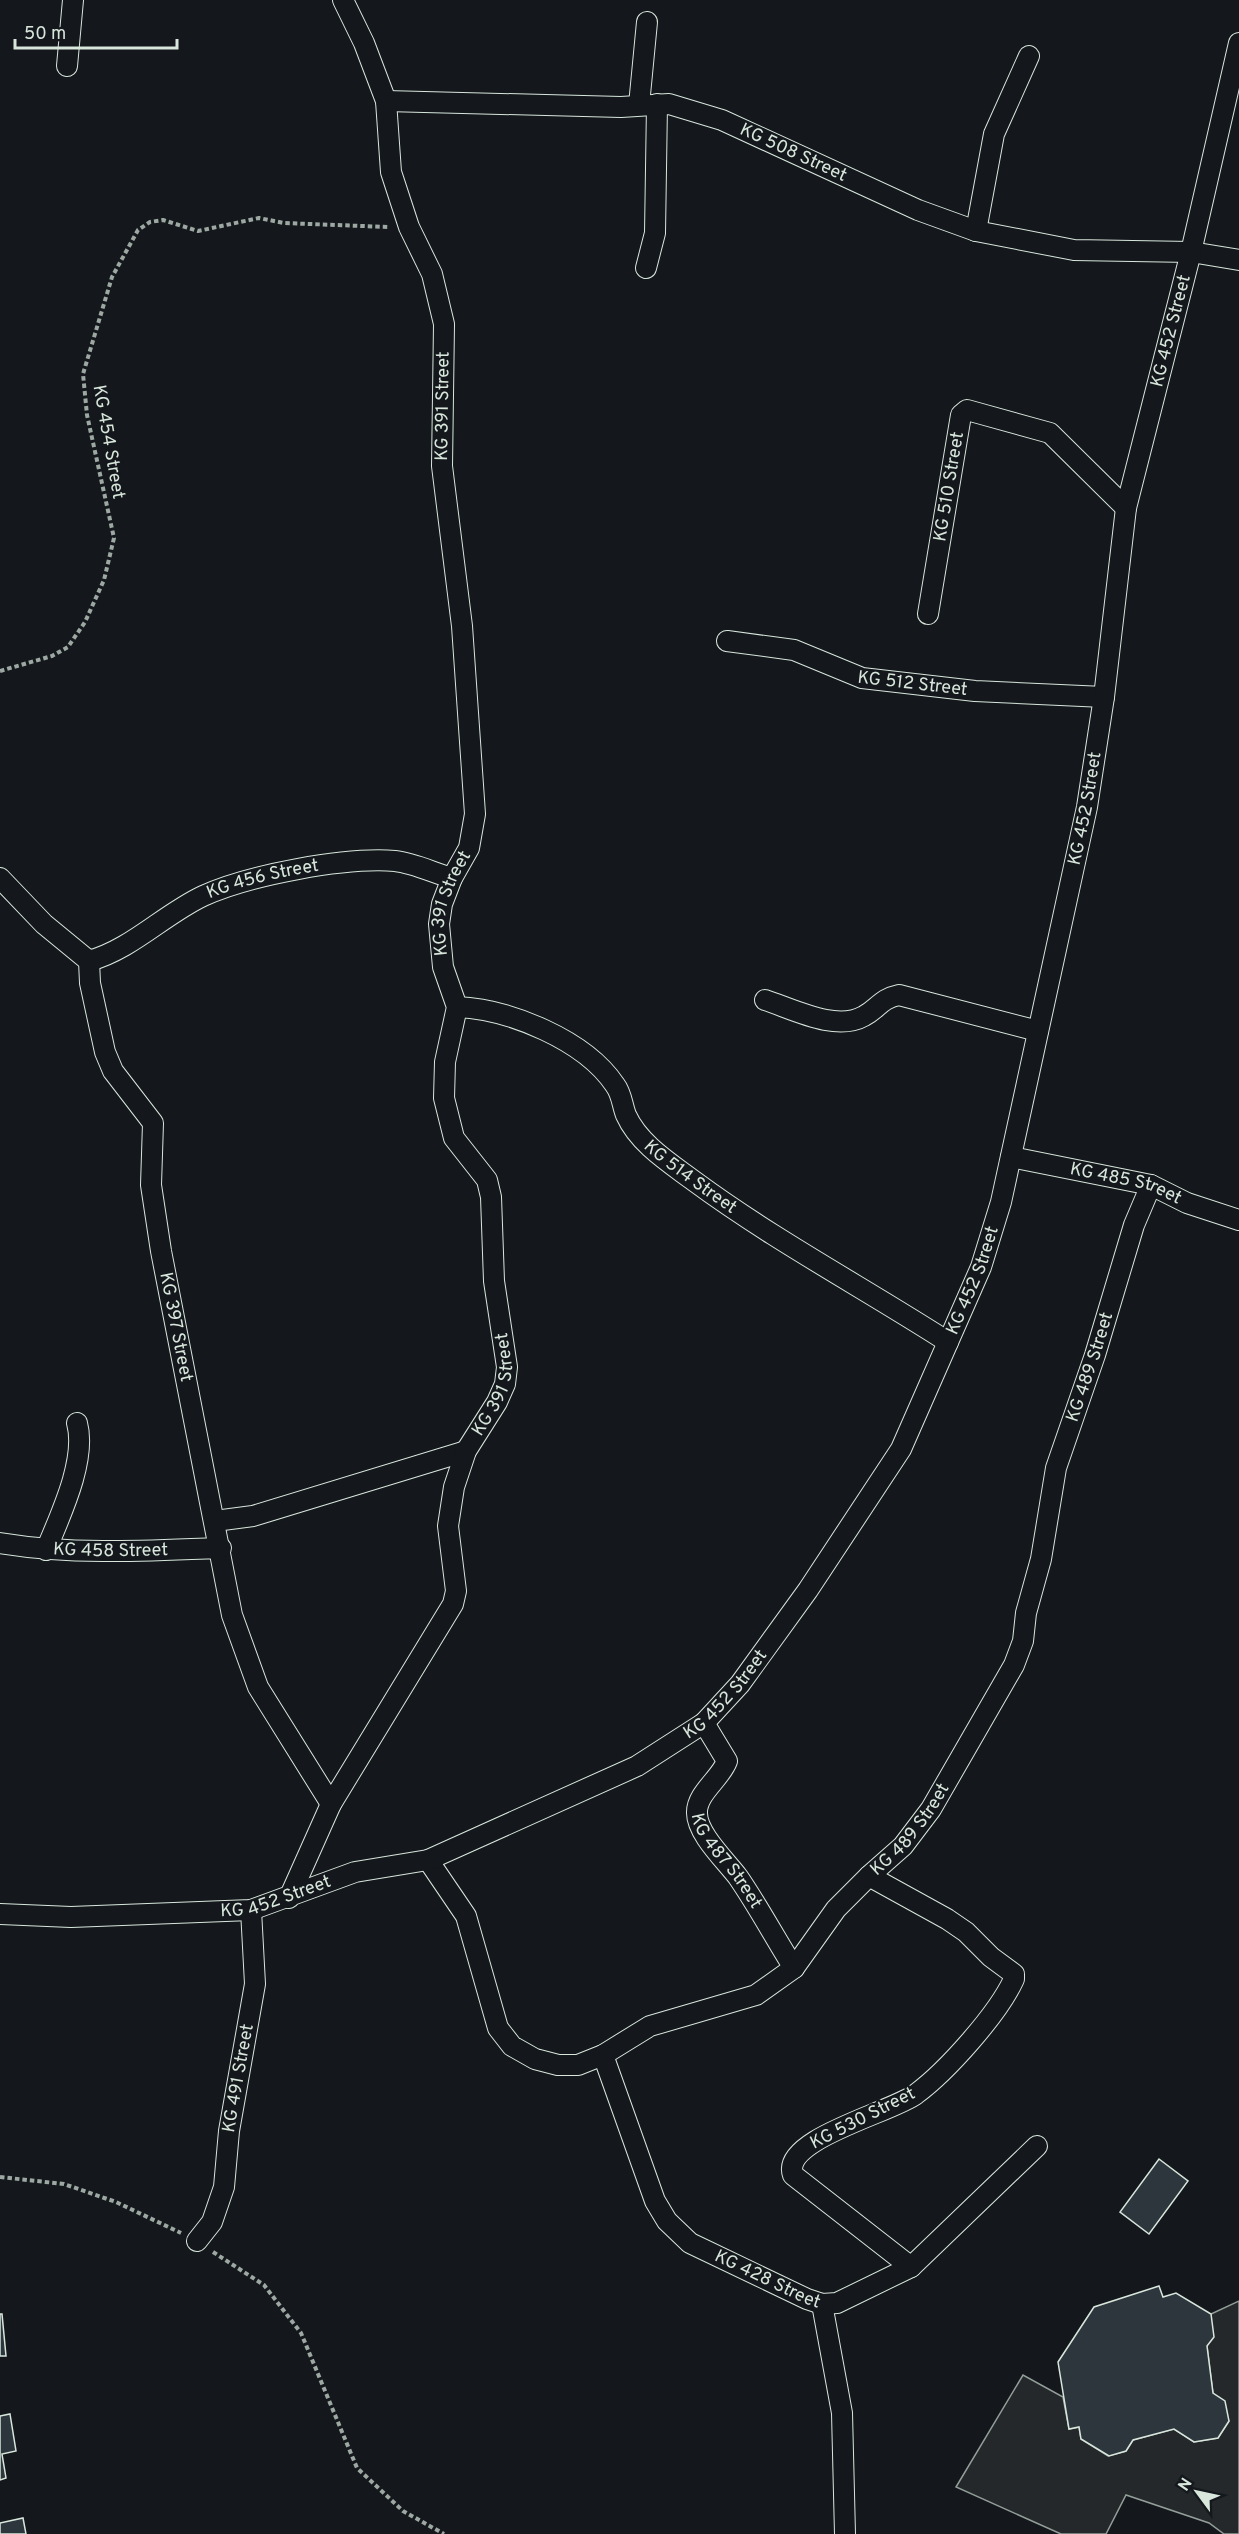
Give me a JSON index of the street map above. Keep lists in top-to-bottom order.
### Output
{
  "streets": {
    "street": [
      "KG 508 Street",
      "KG 452 Street",
      "KG 391 Street",
      "KG 510 Street",
      "KG 512 Street",
      "KG 456 Street",
      "KG 514 Street",
      "KG 485 Street",
      "KG 397 Street",
      "KG 489 Street",
      "KG 458 Street",
      "KG 487 Street",
      "KG 491 Street",
      "KG 530 Street",
      "KG 428 Street"
    ],
    "path": ["KG 454 Street"]
  },
  "crossings": [
    ["KG 508 Street", "KG 452 Street"],
    ["KG 508 Street", "KG 391 Street"],
    ["KG 452 Street", "KG 391 Street"],
    ["KG 452 Street", "KG 510 Street"],
    ["KG 452 Street", "KG 512 Street"],
    ["KG 452 Street", "KG 514 Street"],
    ["KG 452 Street", "KG 485 Street"],
    ["KG 452 Street", "KG 489 Street"],
    ["KG 452 Street", "KG 487 Street"],
    ["KG 452 Street", "KG 491 Street"],
    ["KG 391 Street", "KG 454 Street"],
    ["KG 391 Street", "KG 456 Street"],
    ["KG 391 Street", "KG 514 Street"],
    ["KG 391 Street", "KG 397 Street"],
    ["KG 456 Street", "KG 397 Street"],
    ["KG 485 Street", "KG 489 Street"],
    ["KG 397 Street", "KG 458 Street"],
    ["KG 489 Street", "KG 487 Street"],
    ["KG 489 Street", "KG 530 Street"],
    ["KG 489 Street", "KG 428 Street"],
    ["KG 530 Street", "KG 428 Street"]
  ],
  "scale_bar": "50 m",
  "north": "top left"
}
